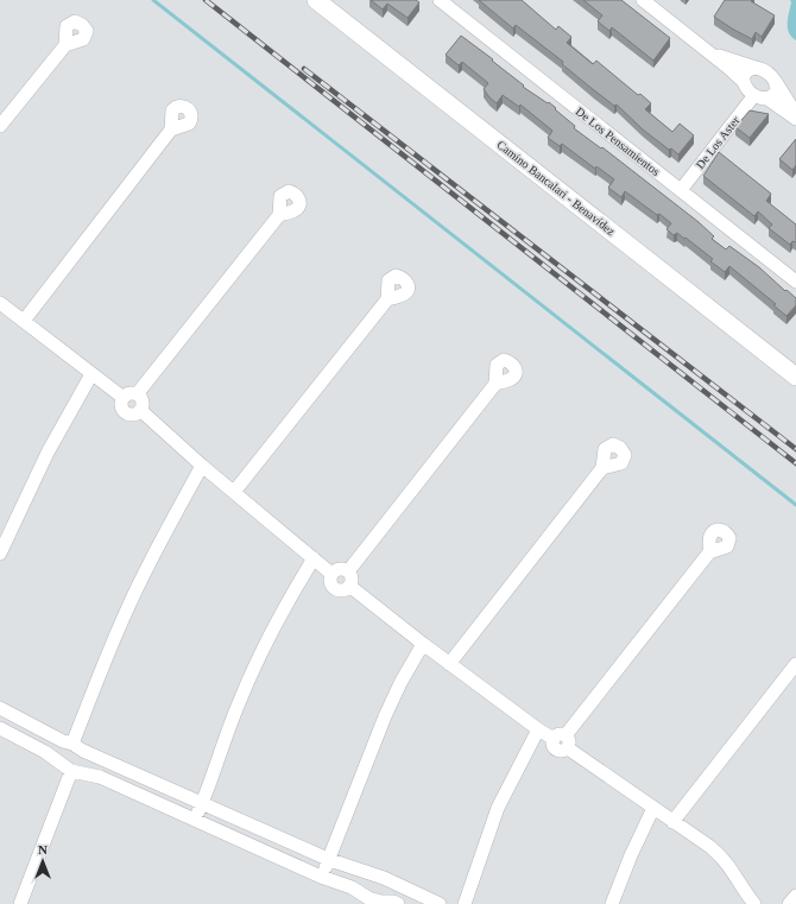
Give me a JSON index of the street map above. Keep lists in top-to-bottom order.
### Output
{
  "streets": {
    "main road": ["Camino Bancalari - Benavídez"],
    "street": ["De Los Pensamientos", "De Los Aster"]
  },
  "crossings": [
    ["De Los Pensamientos", "De Los Aster"]
  ],
  "north": "top"
}
